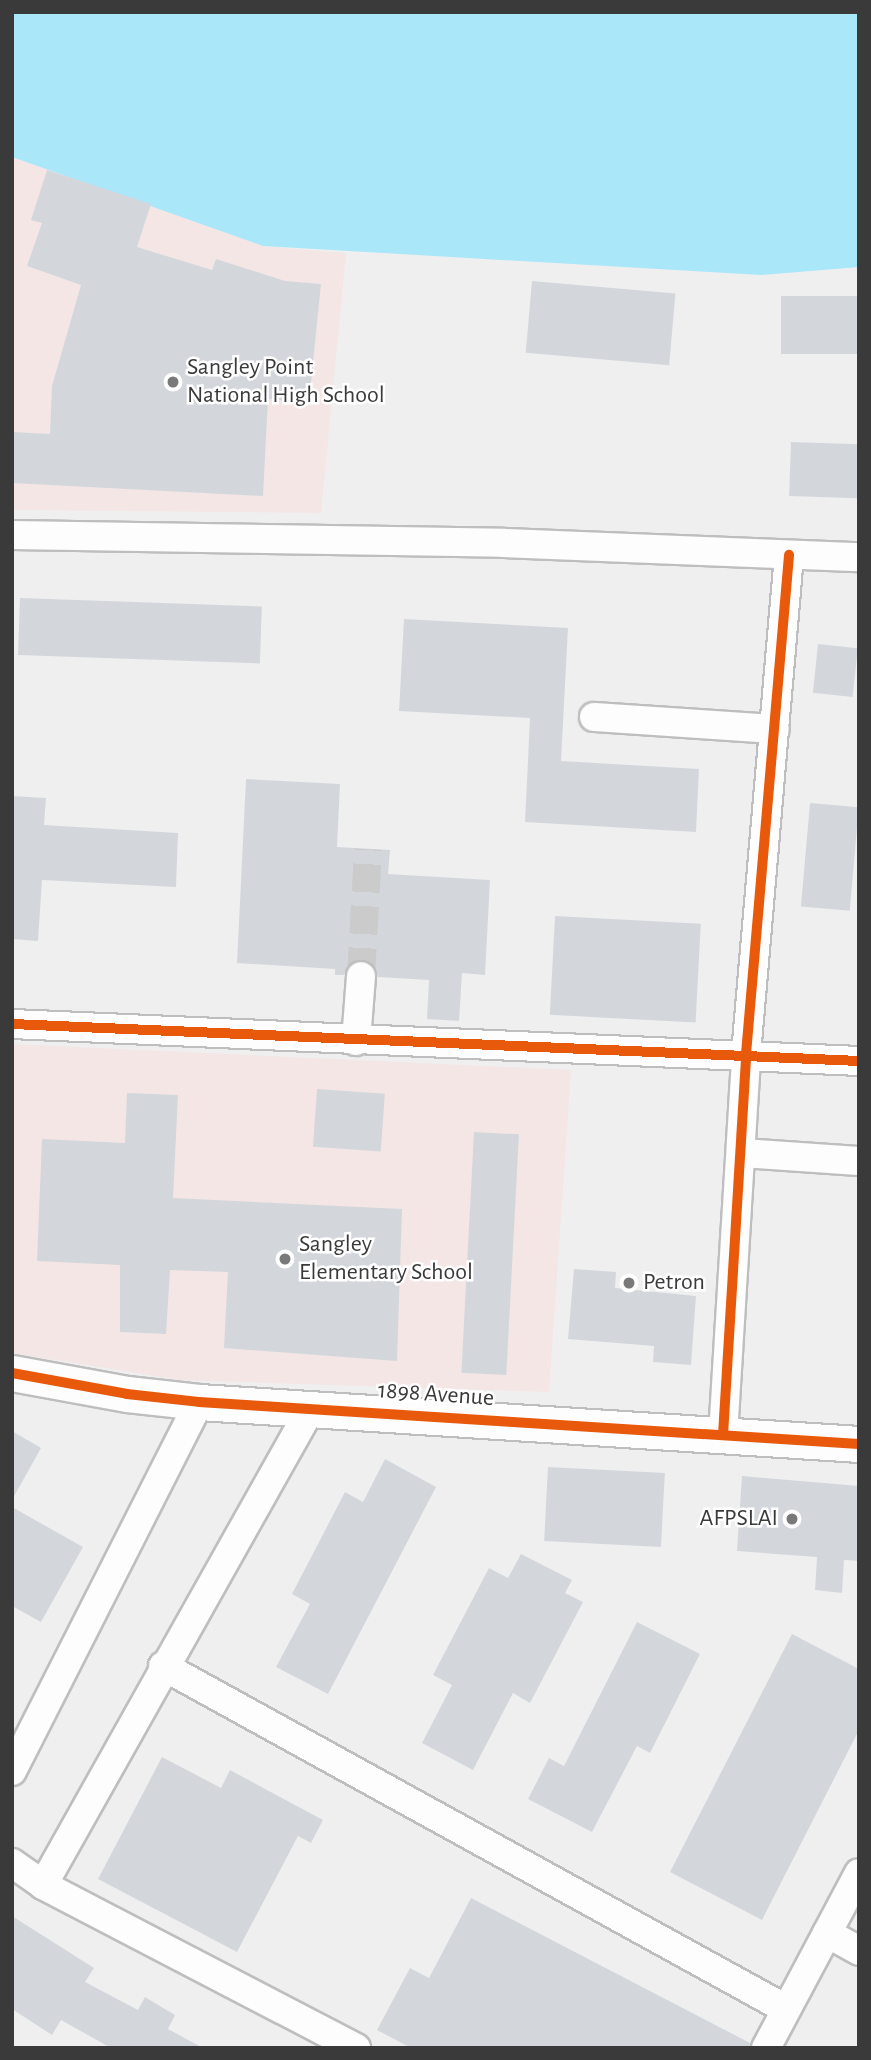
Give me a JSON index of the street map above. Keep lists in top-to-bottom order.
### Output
{
  "streets": {
    "street": ["1898 Avenue"]
  },
  "places": [
    "Sangley Point National High School",
    "Sangley Elementary School",
    "Petron",
    "AFPSLAI"
  ]
}
